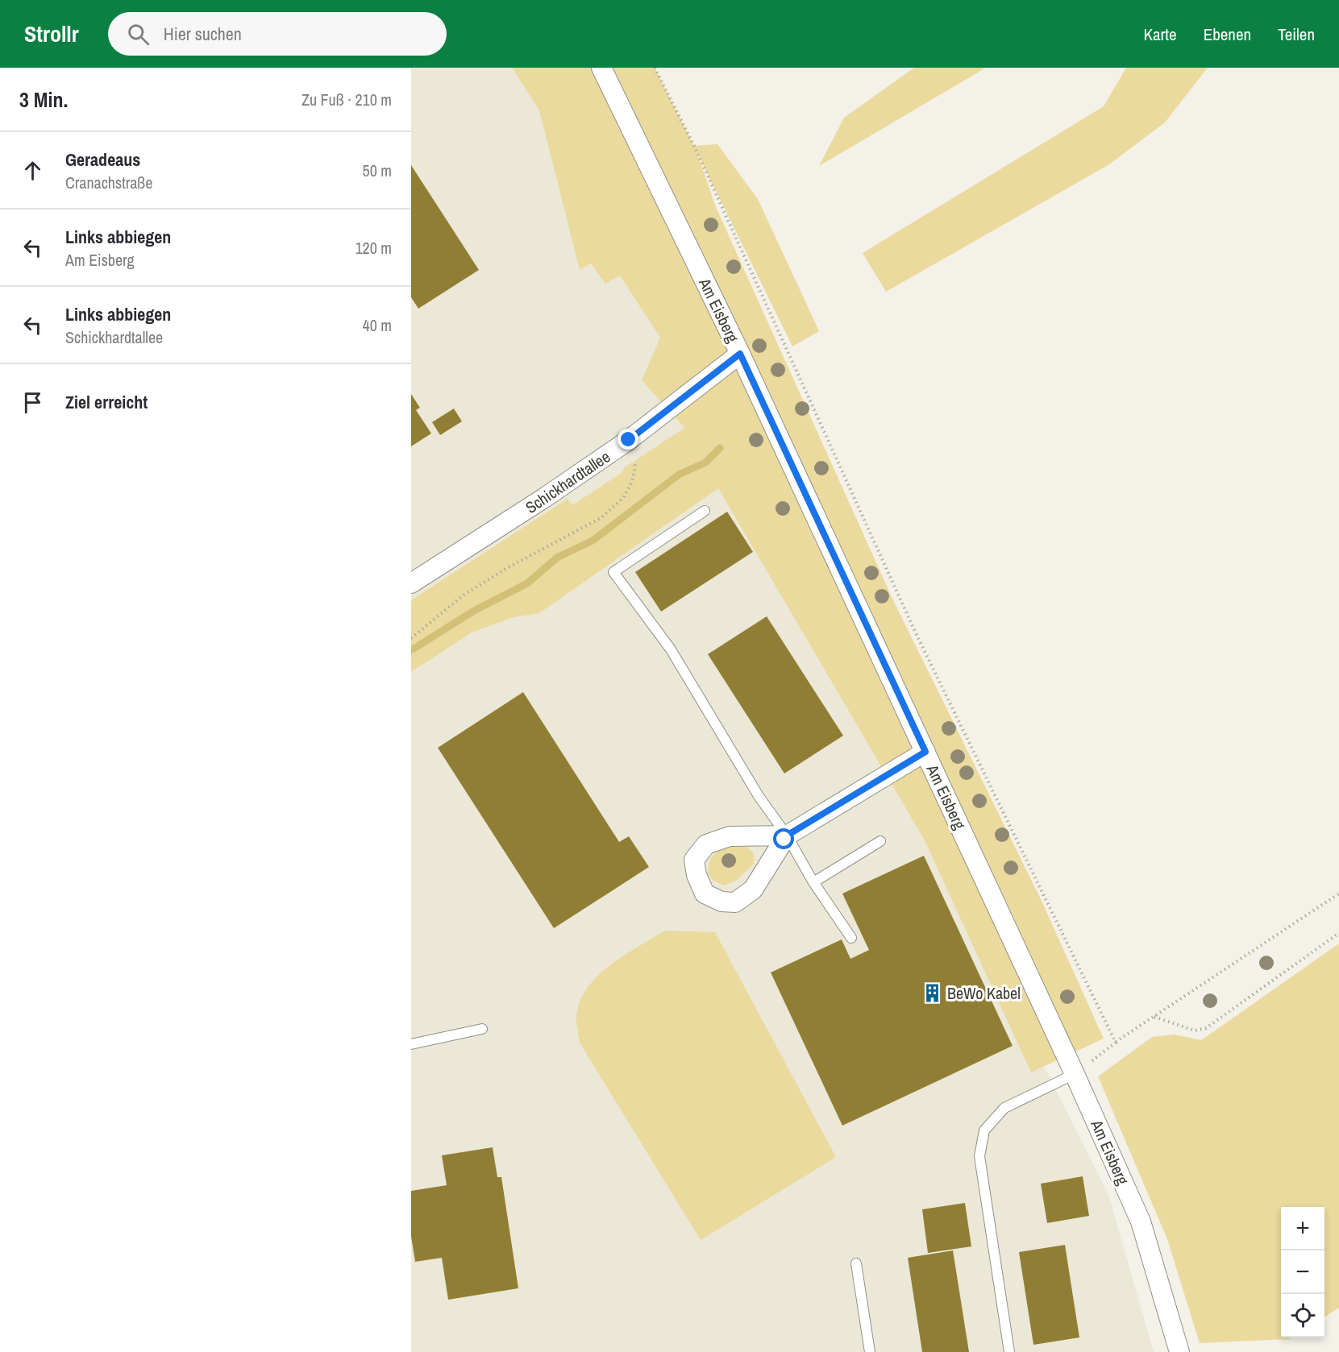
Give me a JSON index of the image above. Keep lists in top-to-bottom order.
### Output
{
  "streets": {
    "street": ["Am Eisberg", "Schickhardtallee"]
  },
  "crossings": [
    ["Am Eisberg", "Schickhardtallee"]
  ],
  "places": {
    "building": ["BeWo Kabel"]
  },
  "page": {
    "header": "Strollr",
    "search": "Hier suchen",
    "nav": ["Karte", "Ebenen", "Teilen"],
    "heading": ["3 Min.", "Zu Fuß · 210 m"],
    "list": [
      ["Geradeaus", "Cranachstraße", "50 m"],
      ["Links abbiegen", "Am Eisberg", "120 m"],
      ["Links abbiegen", "Schickhardtallee", "40 m"],
      "Ziel erreicht"
    ],
    "map_buttons": ["+", "−"]
  }
}
